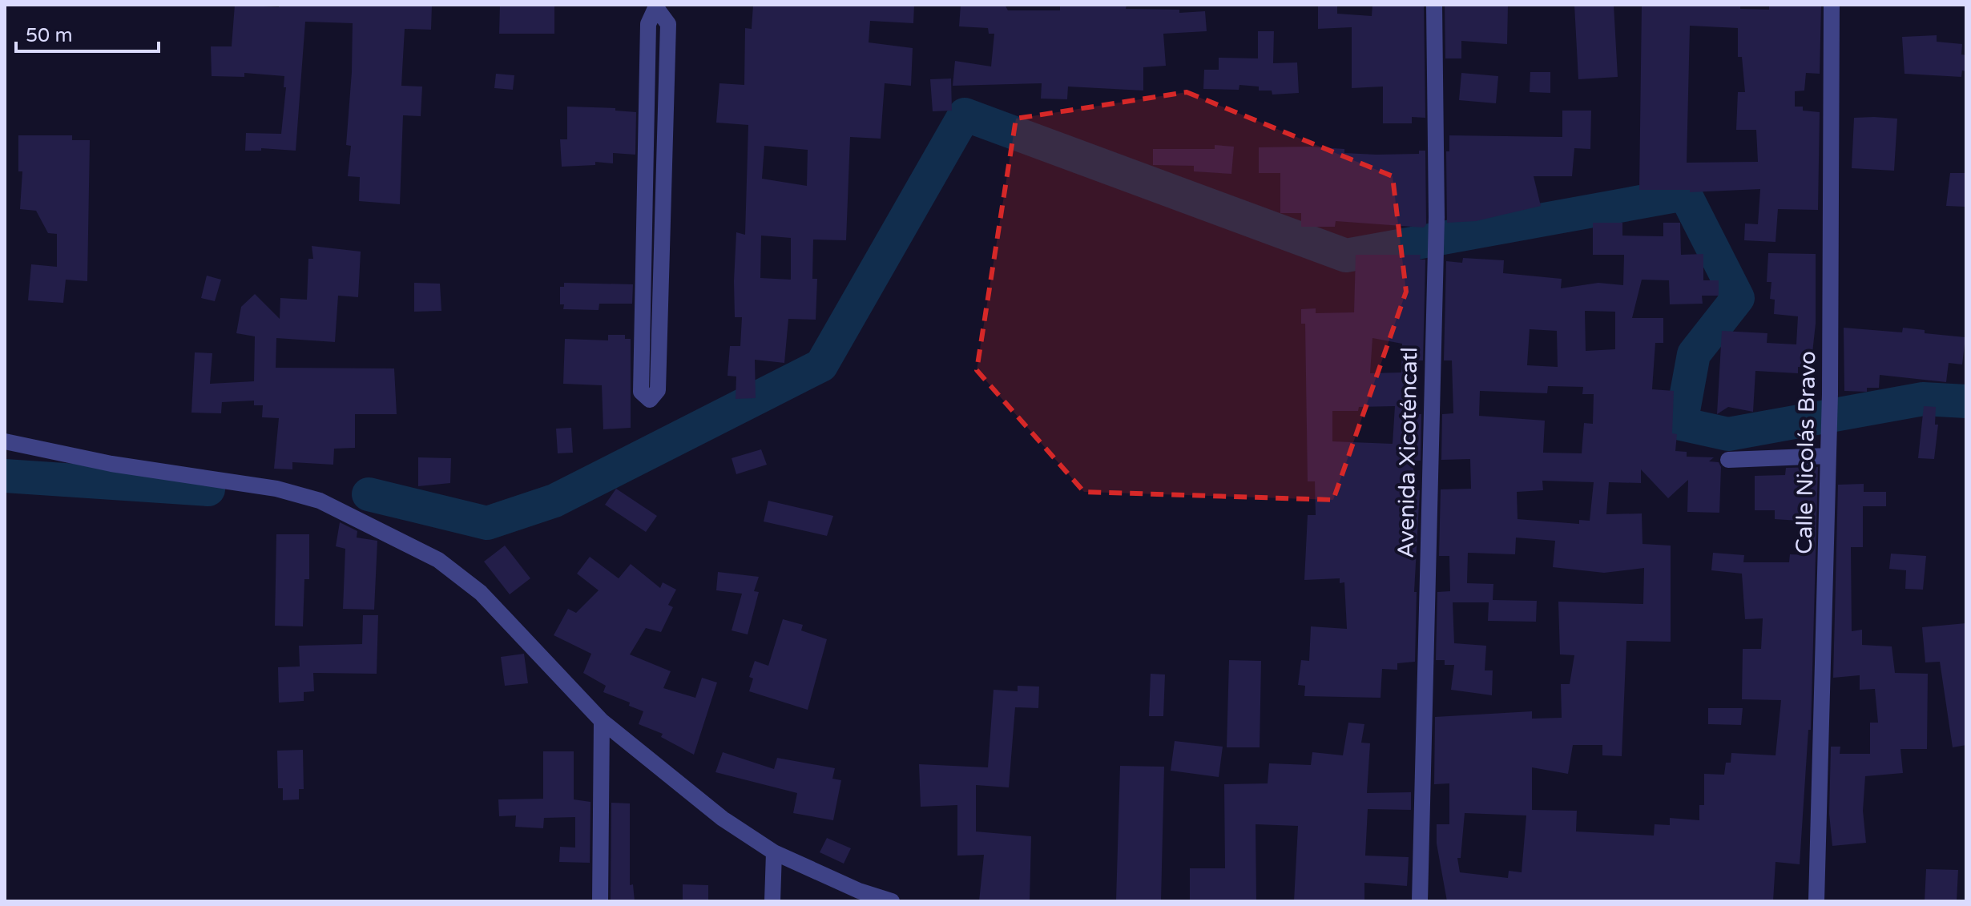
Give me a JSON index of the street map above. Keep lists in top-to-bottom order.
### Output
{
  "streets": {
    "street": ["Avenida Xicoténcatl", "Calle Nicolás Bravo"]
  },
  "scale_bar": "50 m"
}
